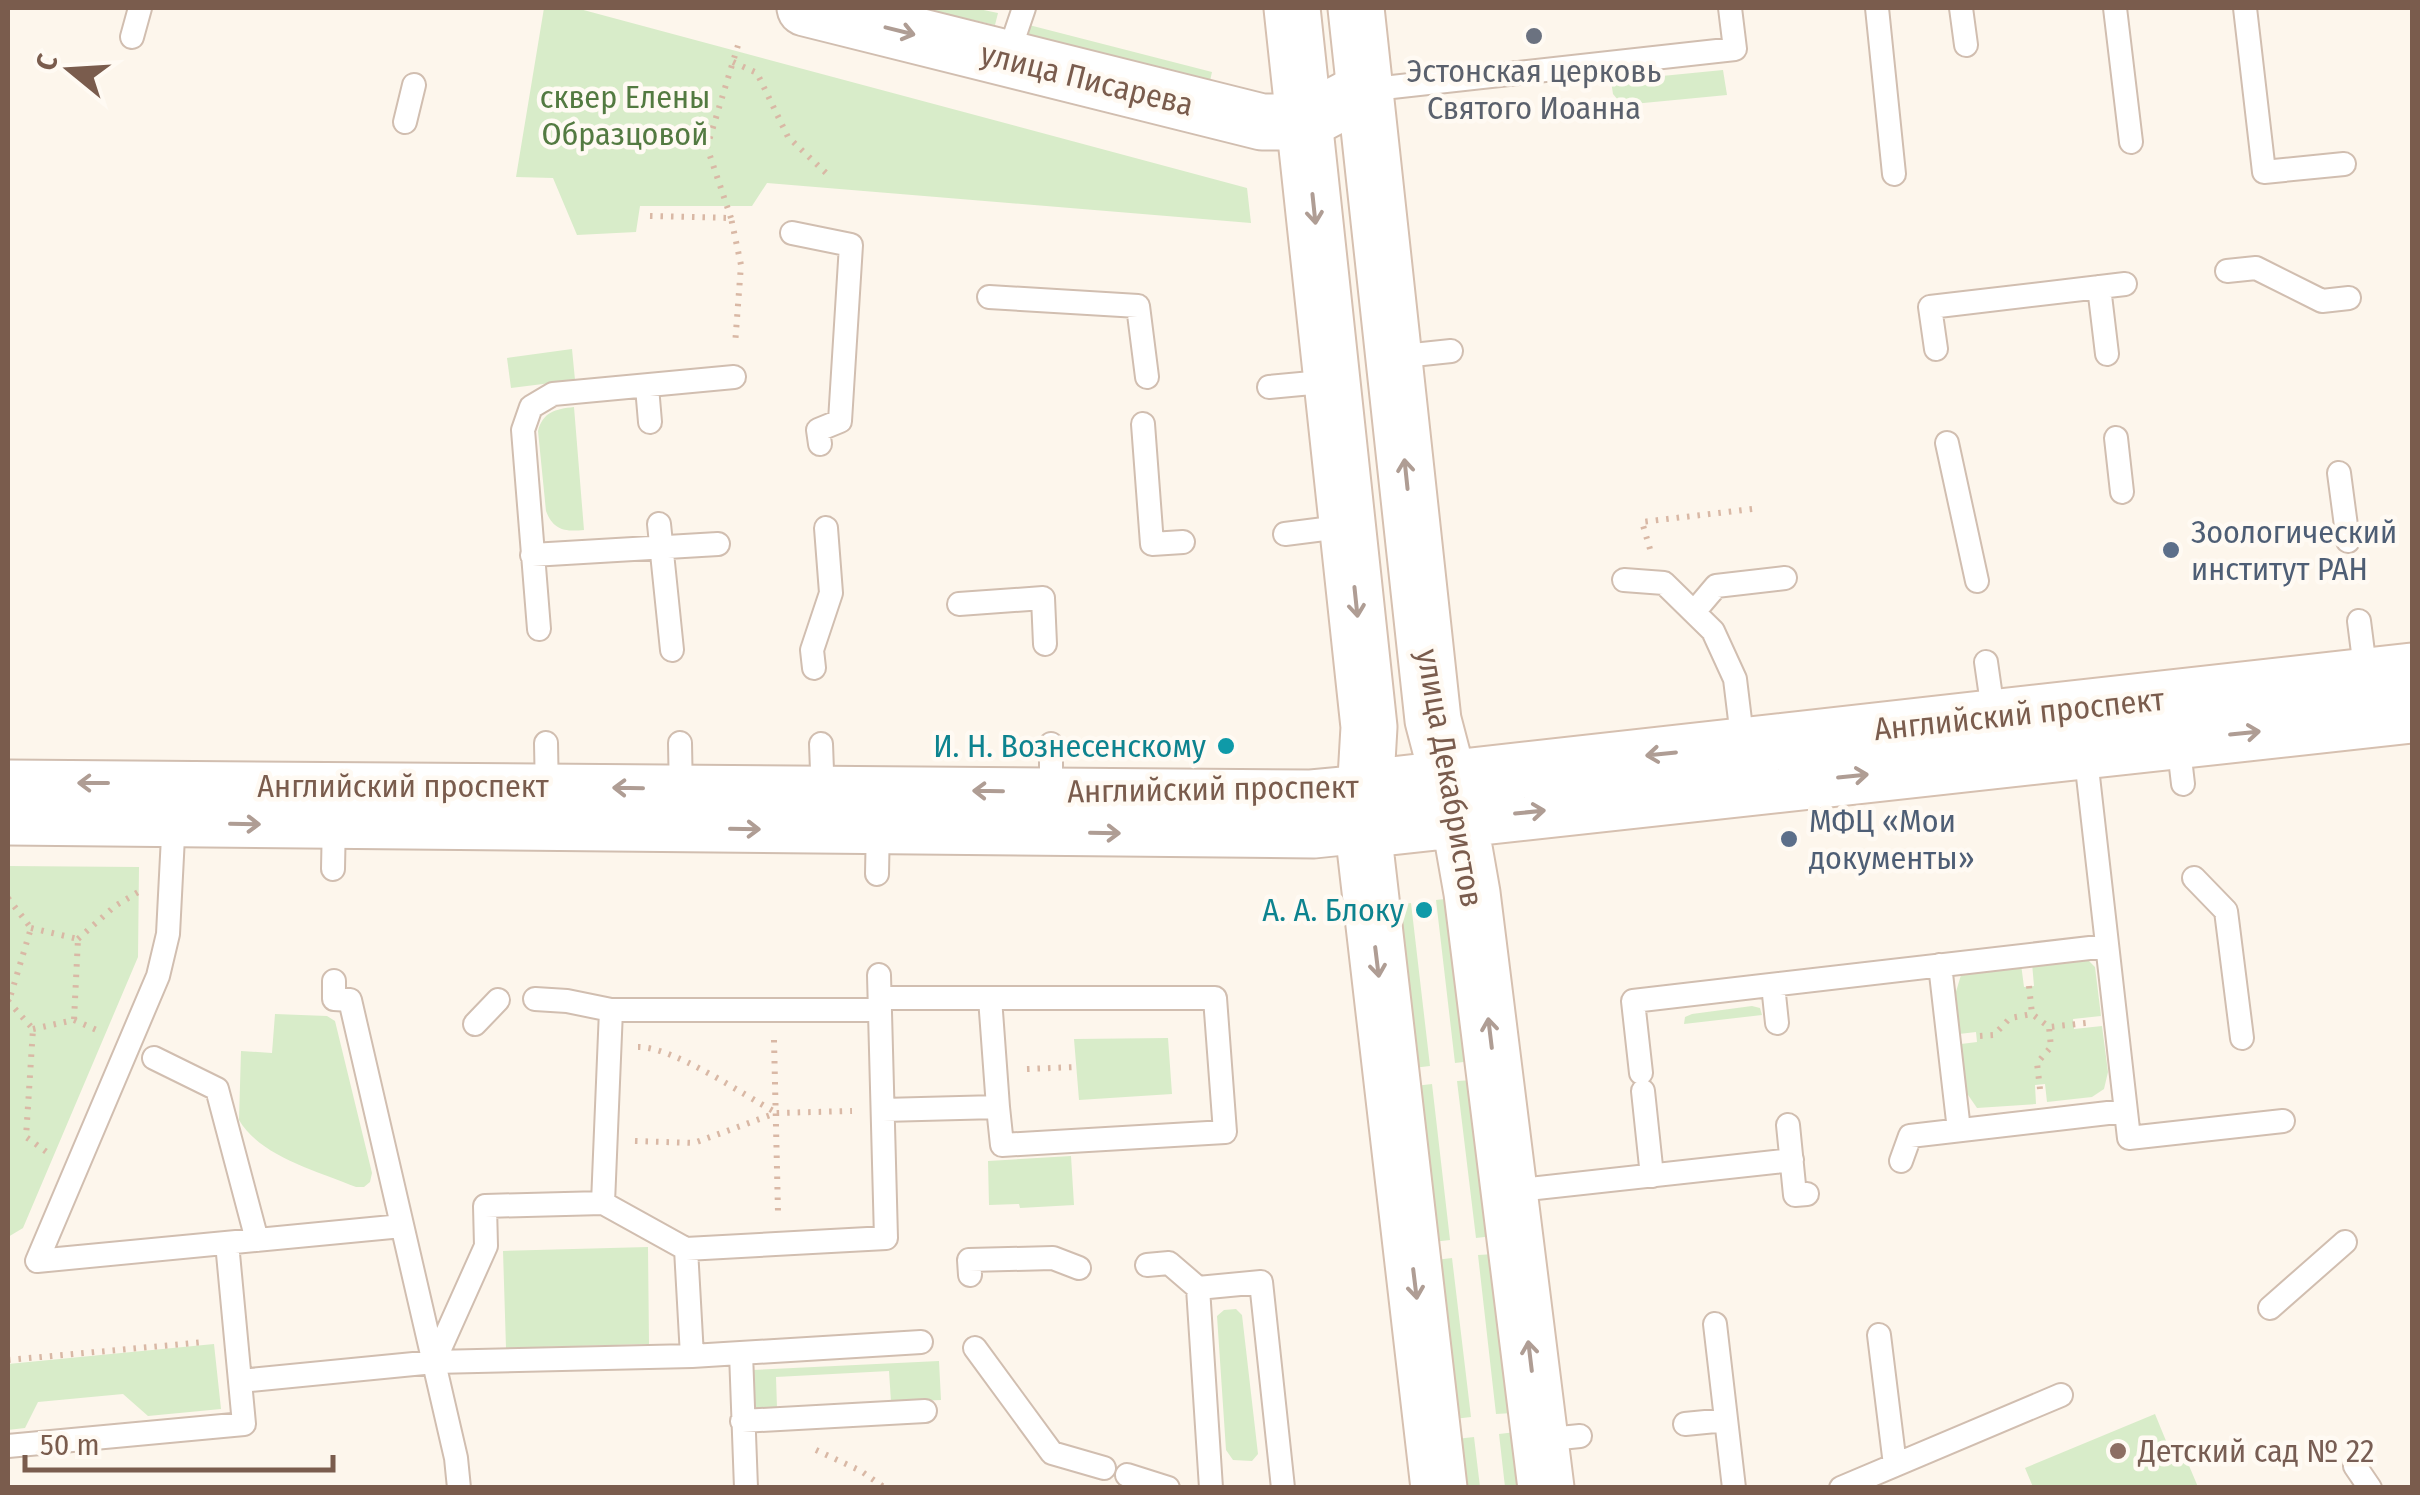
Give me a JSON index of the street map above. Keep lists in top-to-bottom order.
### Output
{
  "streets": {
    "main road": ["улица Писарева", "Английский проспект", "улица Декабристов"]
  },
  "crossings": [
    ["улица Писарева", "улица Декабристов"],
    ["Английский проспект", "улица Декабристов"]
  ],
  "parks": ["сквер Елены Образцовой"],
  "places": [
    "Эстонская церковь Святого Иоанна",
    "Зоологический институт РАН",
    "И. Н. Вознесенскому",
    "МФЦ «Мои документы»",
    "А. А. Блоку",
    "Детский сад № 22"
  ],
  "scale_bar": "50 m",
  "north": "left"
}
